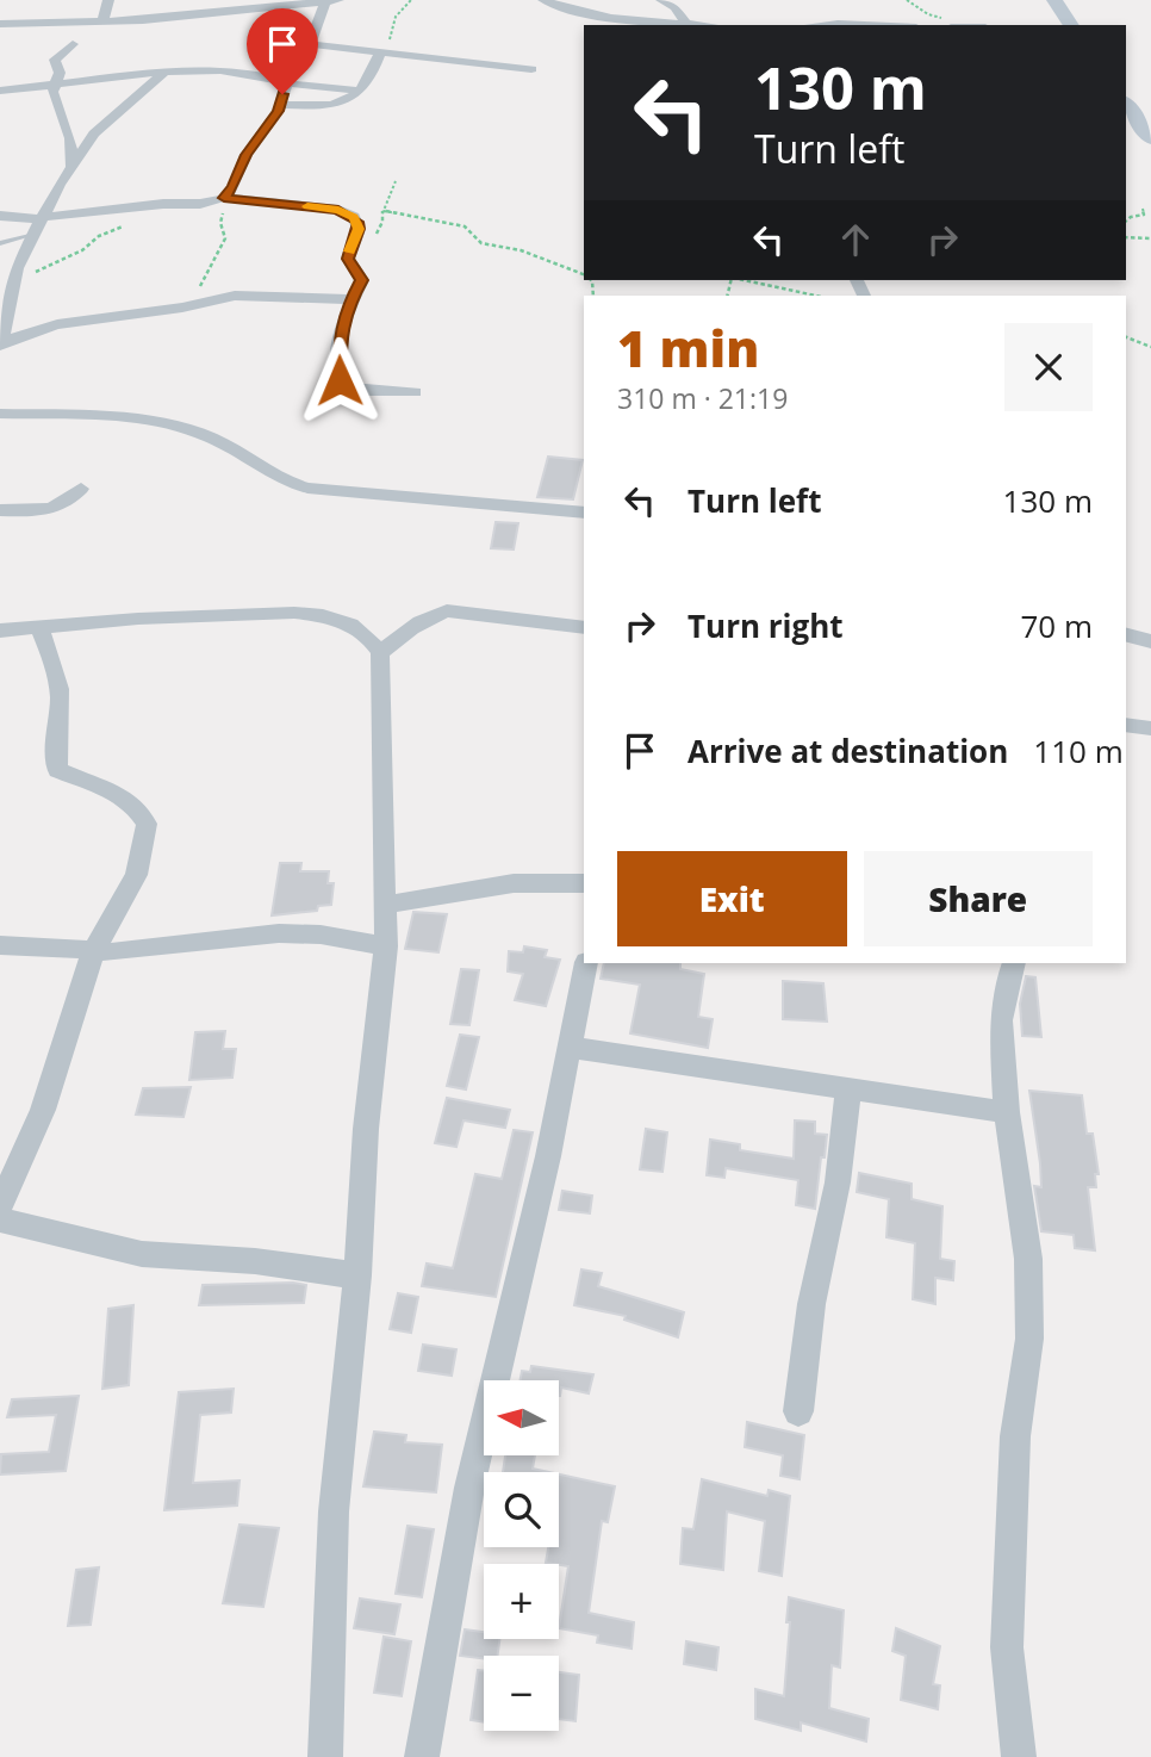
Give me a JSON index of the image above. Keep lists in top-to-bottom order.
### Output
{
  "north": "left",
  "page": {
    "turn": ["130 m", "Turn left"],
    "heading": ["1 min", "310 m · 21:19"],
    "list": [
      {
        "name": "Turn left",
        "value": "130 m"
      },
      {
        "name": "Turn right",
        "value": "70 m"
      },
      {
        "name": "Arrive at destination",
        "value": "110 m"
      }
    ],
    "buttons": ["Exit", "Share"],
    "map_buttons": ["+", "−"]
  }
}
